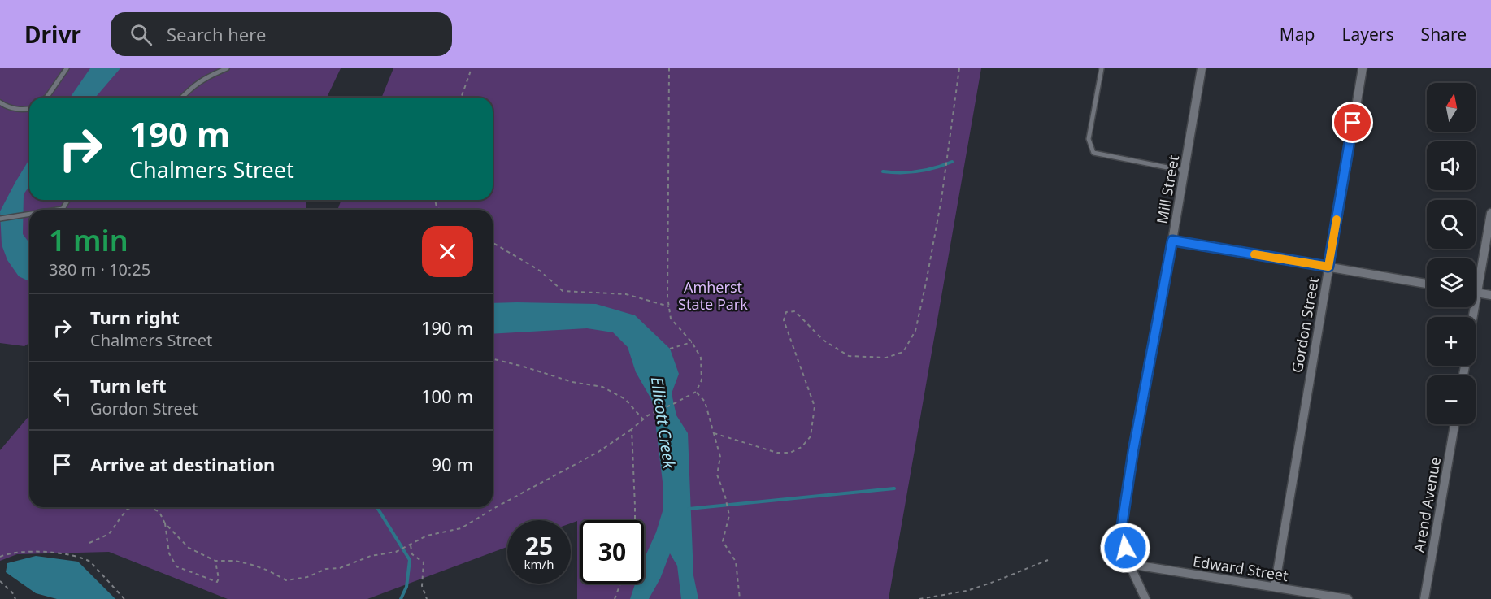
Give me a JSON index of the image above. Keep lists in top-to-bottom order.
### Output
{
  "streets": {
    "street": [
      "Mill Street",
      "Gordon Street",
      "Arend Avenue",
      "Edward Street"
    ]
  },
  "crossings": [
    ["Mill Street", "Edward Street"],
    ["Gordon Street", "Edward Street"]
  ],
  "water": ["Ellicott Creek"],
  "parks": ["Amherst State Park"],
  "north": "top",
  "page": {
    "header": "Drivr",
    "search": "Search here",
    "nav": ["Map", "Layers", "Share"],
    "map_buttons": ["+", "−"],
    "turn": ["190 m", "Chalmers Street"],
    "heading": ["1 min", "380 m · 10:25"],
    "list": [
      {
        "name": "Turn right",
        "note": "Chalmers Street",
        "value": "190 m"
      },
      {
        "name": "Turn left",
        "note": "Gordon Street",
        "value": "100 m"
      },
      {
        "name": "Arrive at destination",
        "value": "90 m"
      }
    ],
    "speed": "25 km/h",
    "limit": "30"
  }
}
